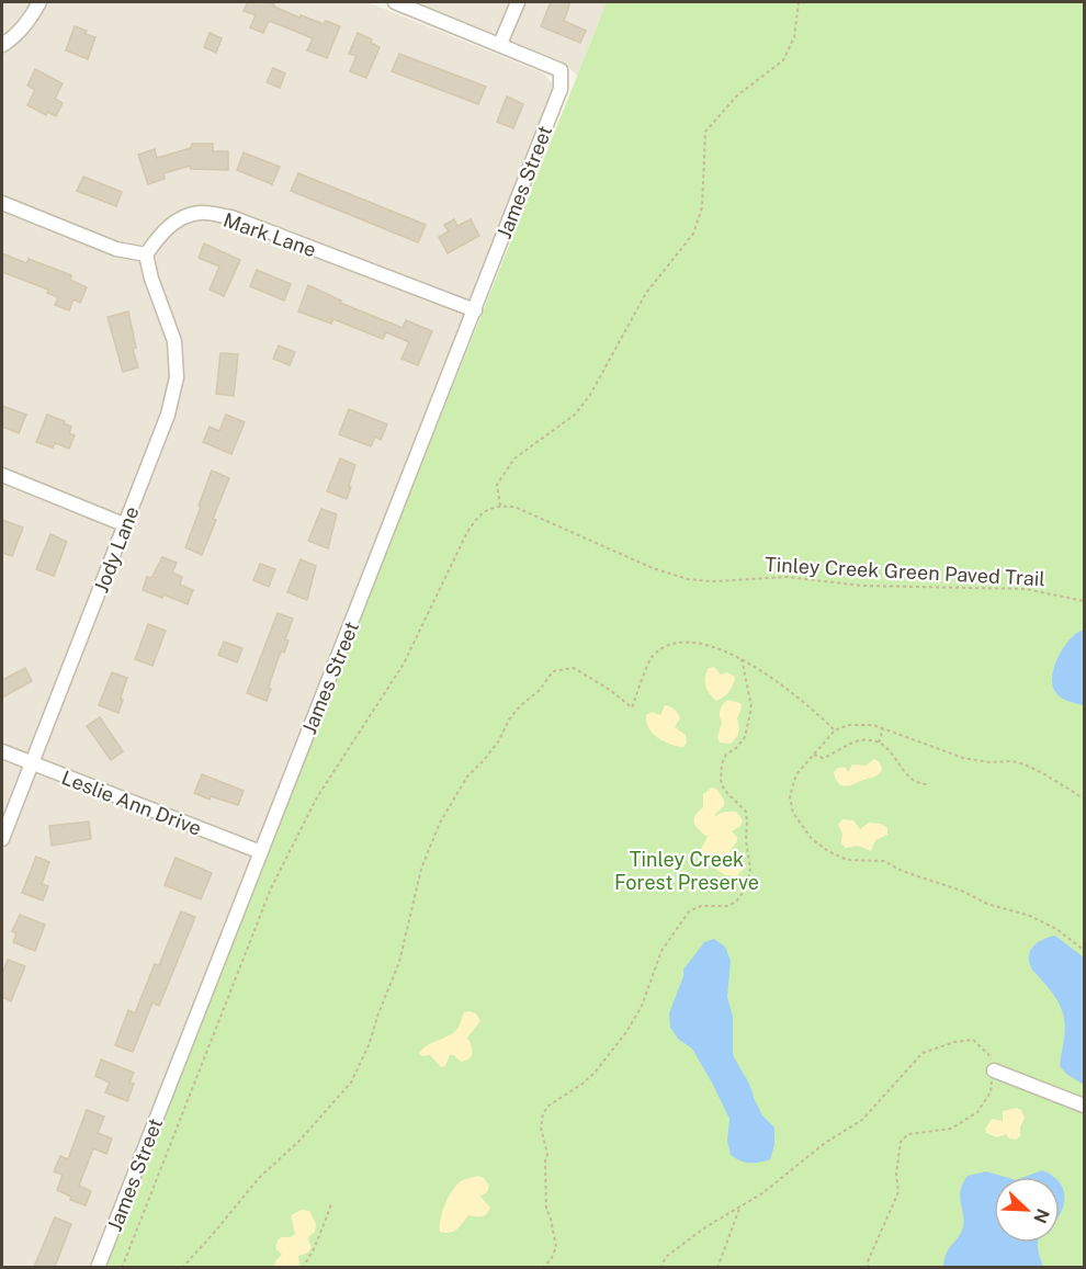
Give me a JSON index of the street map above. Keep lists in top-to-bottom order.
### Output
{
  "streets": {
    "street": [
      "James Street",
      "Mark Lane",
      "Jody Lane",
      "Leslie Ann Drive"
    ],
    "path": ["Tinley Creek Green Paved Trail"]
  },
  "crossings": [
    ["James Street", "Mark Lane"],
    ["James Street", "Leslie Ann Drive"],
    ["Mark Lane", "Jody Lane"],
    ["Jody Lane", "Leslie Ann Drive"]
  ],
  "parks": ["Tinley Creek Forest Preserve"],
  "north": "bottom right"
}
